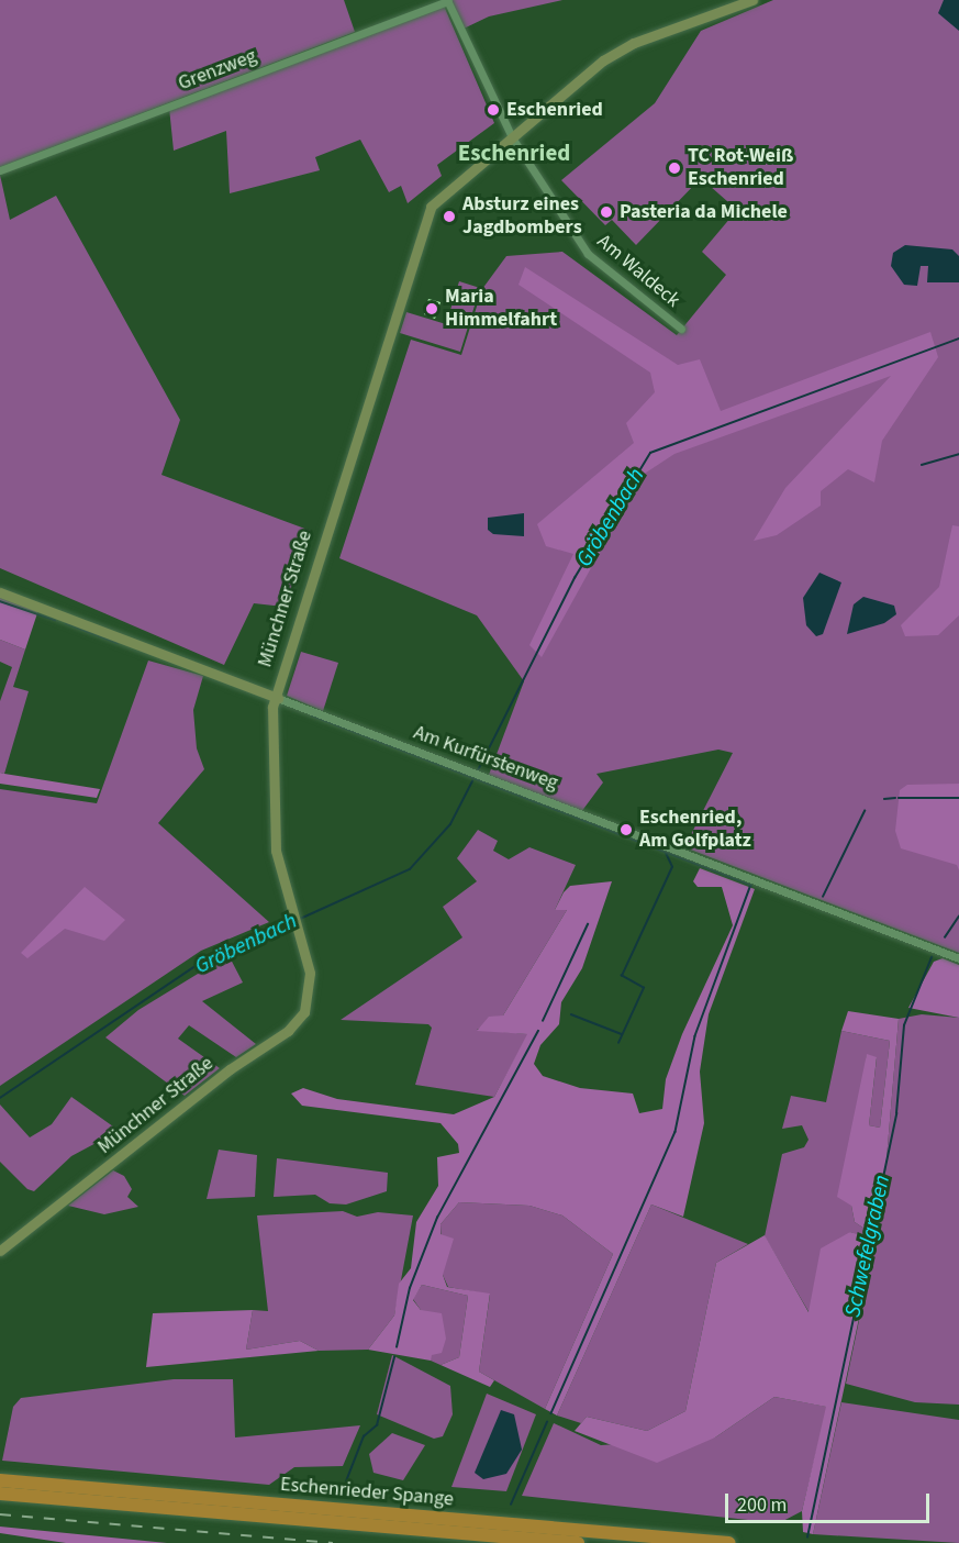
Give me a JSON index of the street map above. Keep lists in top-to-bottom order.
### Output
{
  "streets": {
    "highway": ["Eschenrieder Spange"],
    "street": [
      "Grenzweg",
      "Am Waldeck",
      "Münchner Straße",
      "Am Kurfürstenweg"
    ]
  },
  "crossings": [
    ["Grenzweg", "Am Waldeck"],
    ["Am Waldeck", "Münchner Straße"],
    ["Münchner Straße", "Am Kurfürstenweg"]
  ],
  "districts": ["Eschenried"],
  "water": ["Gröbenbach", "Schwefelgraben"],
  "places": [
    "Eschenried",
    "TC Rot-Weiß Eschenried",
    "Pasteria da Michele",
    "Absturz eines Jagdbombers",
    "Maria Himmelfahrt",
    "Eschenried, Am Golfplatz"
  ],
  "scale_bar": "200 m"
}
